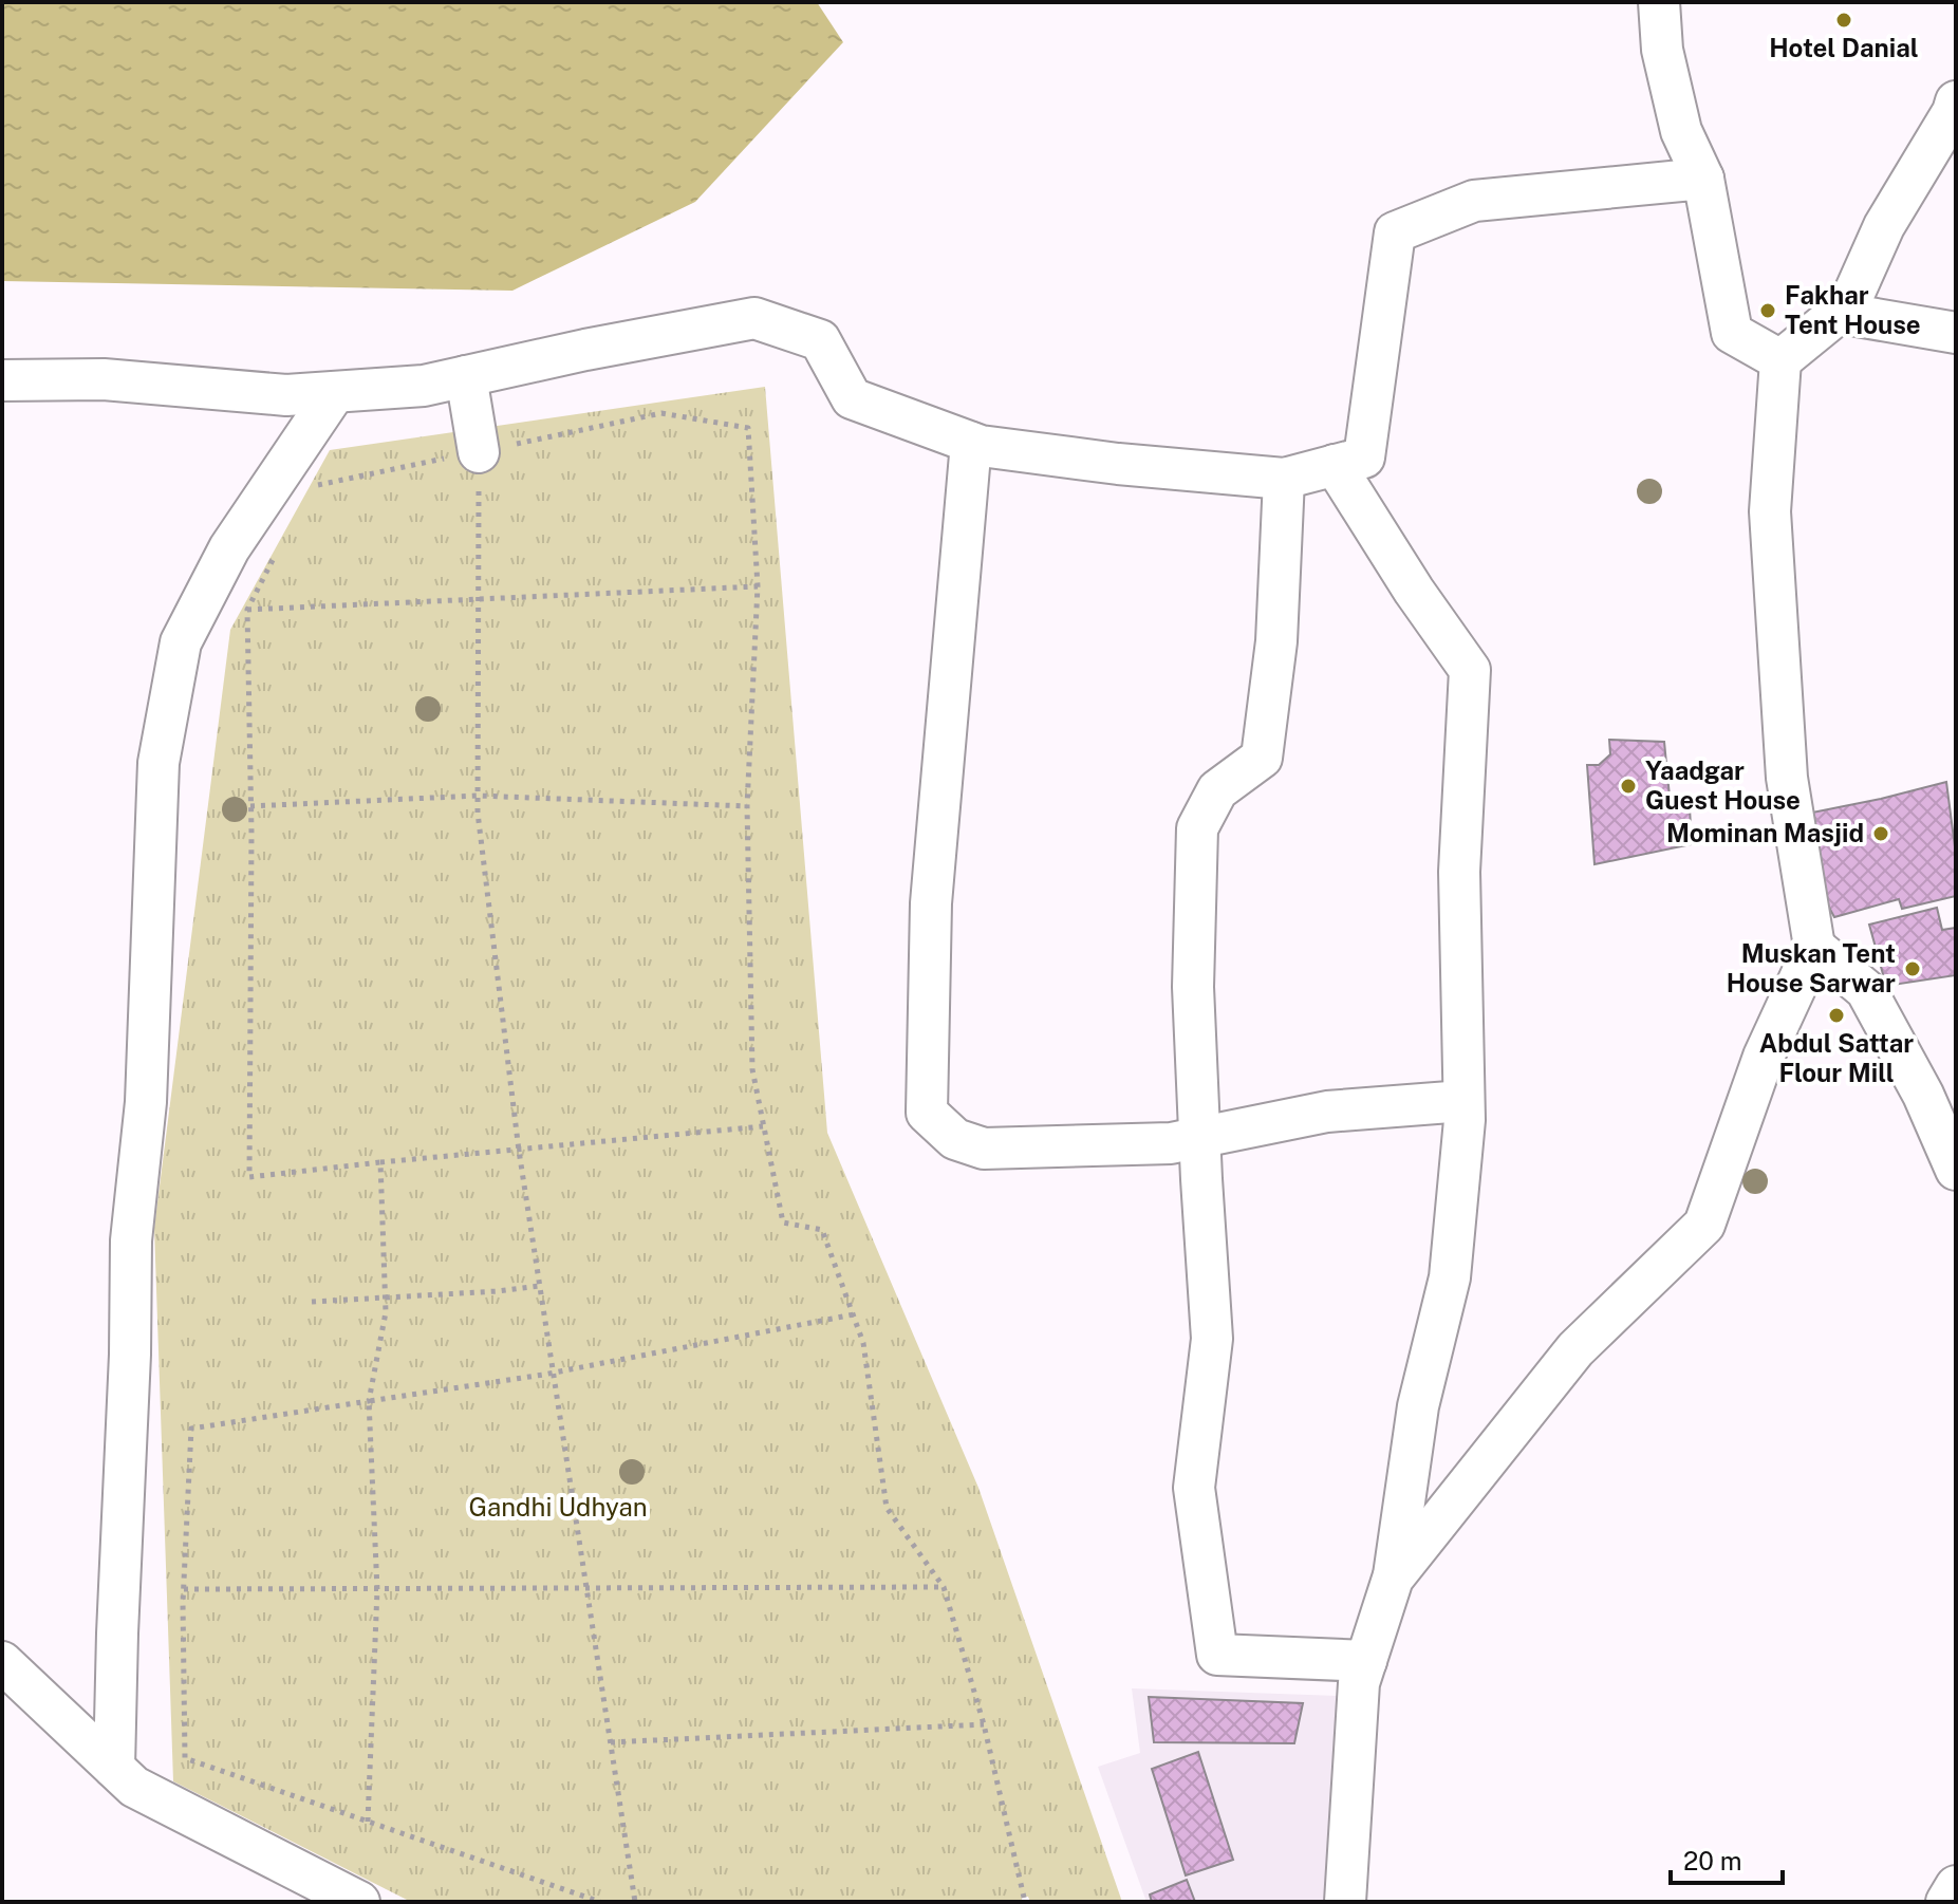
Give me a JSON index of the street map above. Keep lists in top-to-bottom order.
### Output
{
  "parks": ["Gandhi Udhyan"],
  "places": [
    "Hotel Danial",
    "Fakhar Tent House",
    "Yaadgar Guest House",
    "Mominan Masjid",
    "Muskan Tent House Sarwar",
    "Abdul Sattar Flour Mill"
  ],
  "scale_bar": "20 m"
}
